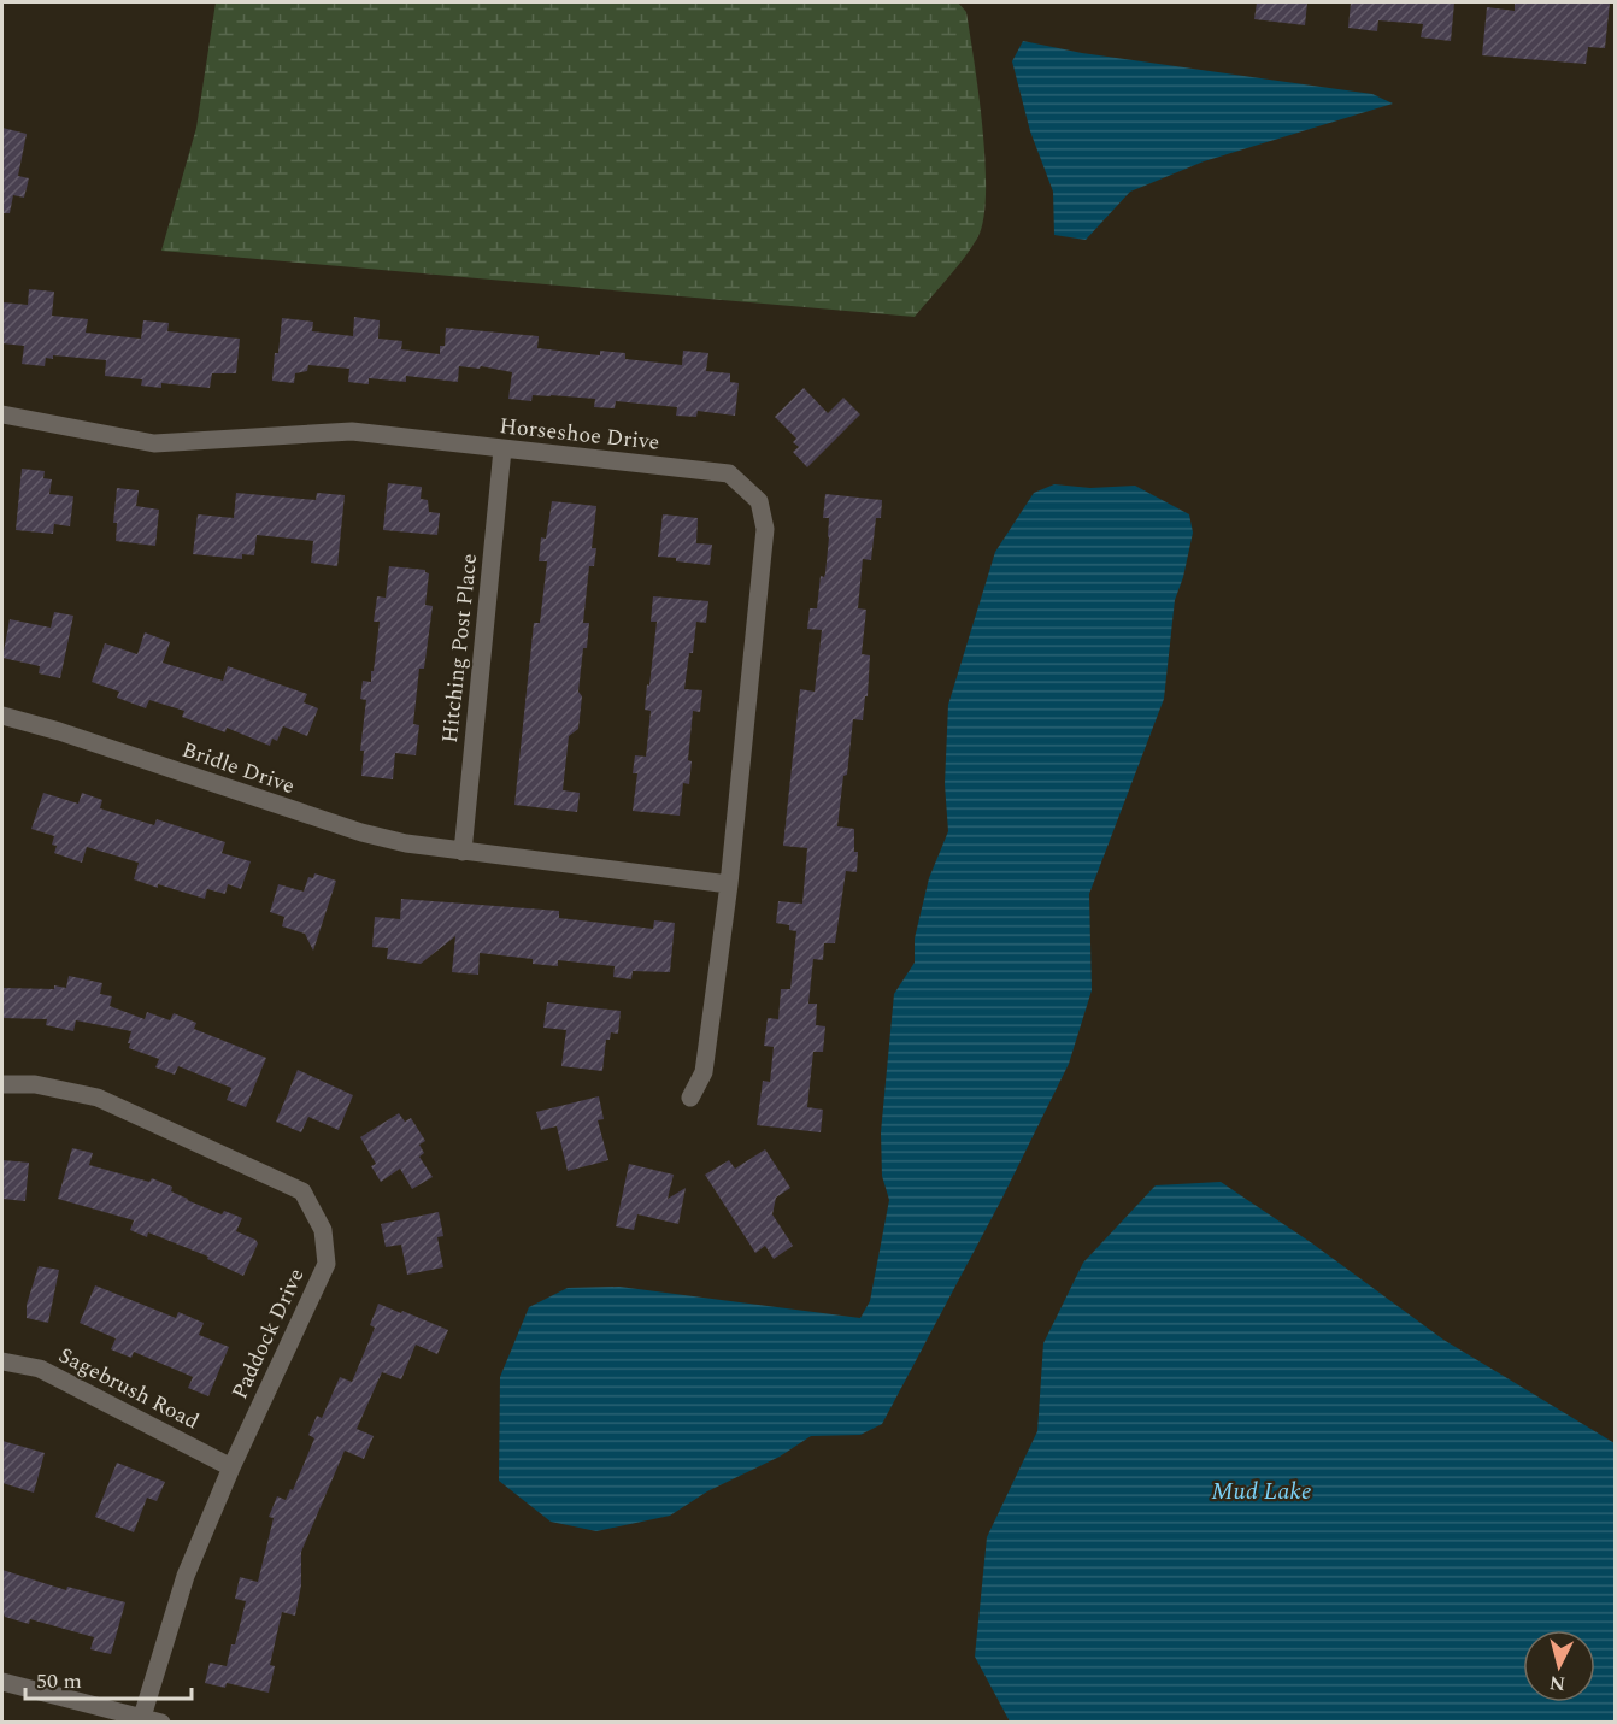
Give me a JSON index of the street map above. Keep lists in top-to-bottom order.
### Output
{
  "streets": {
    "street": [
      "Horseshoe Drive",
      "Hitching Post Place",
      "Bridle Drive",
      "Paddock Drive",
      "Sagebrush Road"
    ]
  },
  "crossings": [
    ["Horseshoe Drive", "Hitching Post Place"],
    ["Hitching Post Place", "Bridle Drive"],
    ["Paddock Drive", "Sagebrush Road"]
  ],
  "water": ["Mud Lake"],
  "scale_bar": "50 m",
  "north": "bottom"
}
